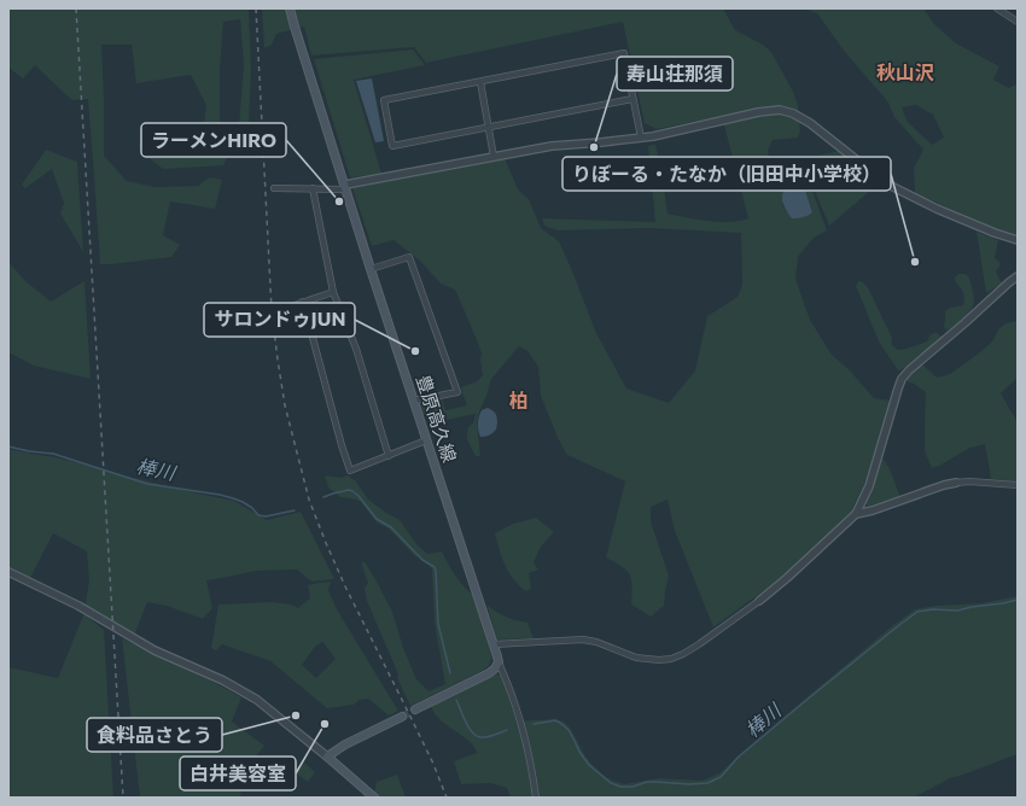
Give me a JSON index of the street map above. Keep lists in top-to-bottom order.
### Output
{
  "streets": {
    "main road": ["豊原高久線"]
  },
  "districts": ["秋山沢", "柏"],
  "water": ["棒川"],
  "places": [
    "寿山荘那須",
    "ラーメンHIRO",
    "りぼーる・たなか（旧田中小学校）",
    "サロンドゥJUN",
    "食料品さとう",
    "白井美容室"
  ]
}
